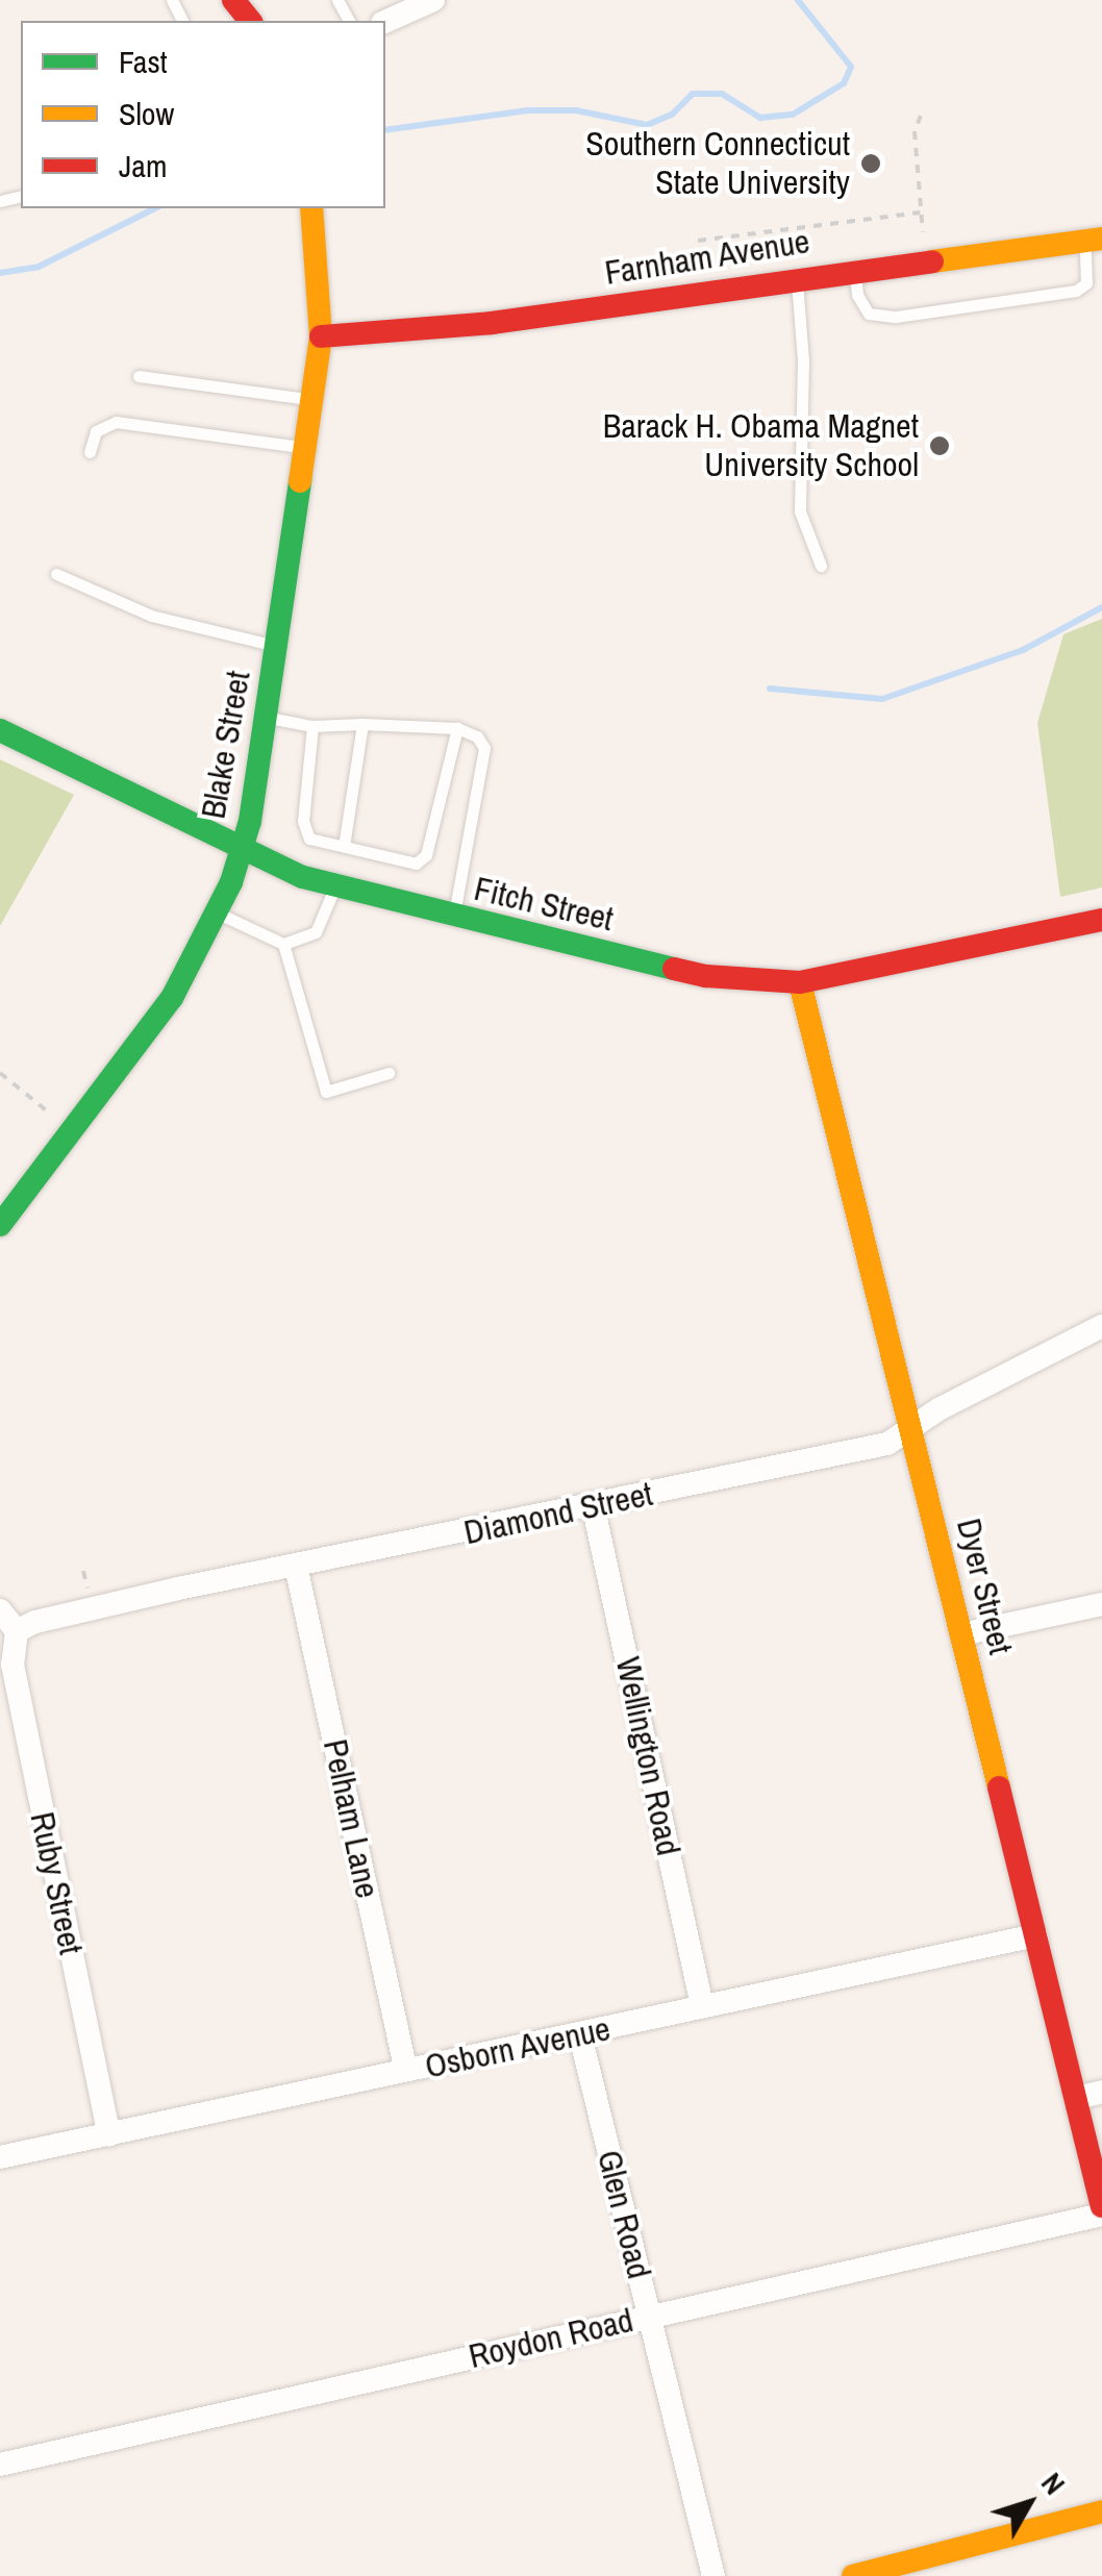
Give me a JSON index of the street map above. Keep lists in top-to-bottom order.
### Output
{
  "streets": {
    "street": [
      "Farnham Avenue",
      "Blake Street",
      "Fitch Street",
      "Diamond Street",
      "Dyer Street",
      "Wellington Road",
      "Pelham Lane",
      "Ruby Street",
      "Osborn Avenue",
      "Glen Road",
      "Roydon Road"
    ]
  },
  "crossings": [
    ["Farnham Avenue", "Blake Street"],
    ["Blake Street", "Fitch Street"],
    ["Fitch Street", "Dyer Street"],
    ["Diamond Street", "Dyer Street"],
    ["Diamond Street", "Wellington Road"],
    ["Diamond Street", "Pelham Lane"],
    ["Diamond Street", "Ruby Street"],
    ["Dyer Street", "Osborn Avenue"],
    ["Wellington Road", "Osborn Avenue"],
    ["Pelham Lane", "Osborn Avenue"],
    ["Ruby Street", "Osborn Avenue"],
    ["Osborn Avenue", "Glen Road"],
    ["Glen Road", "Roydon Road"]
  ],
  "places": ["Southern Connecticut State University", "Barack H. Obama Magnet University School"],
  "legend": ["Fast", "Slow", "Jam"],
  "north": "top right"
}
